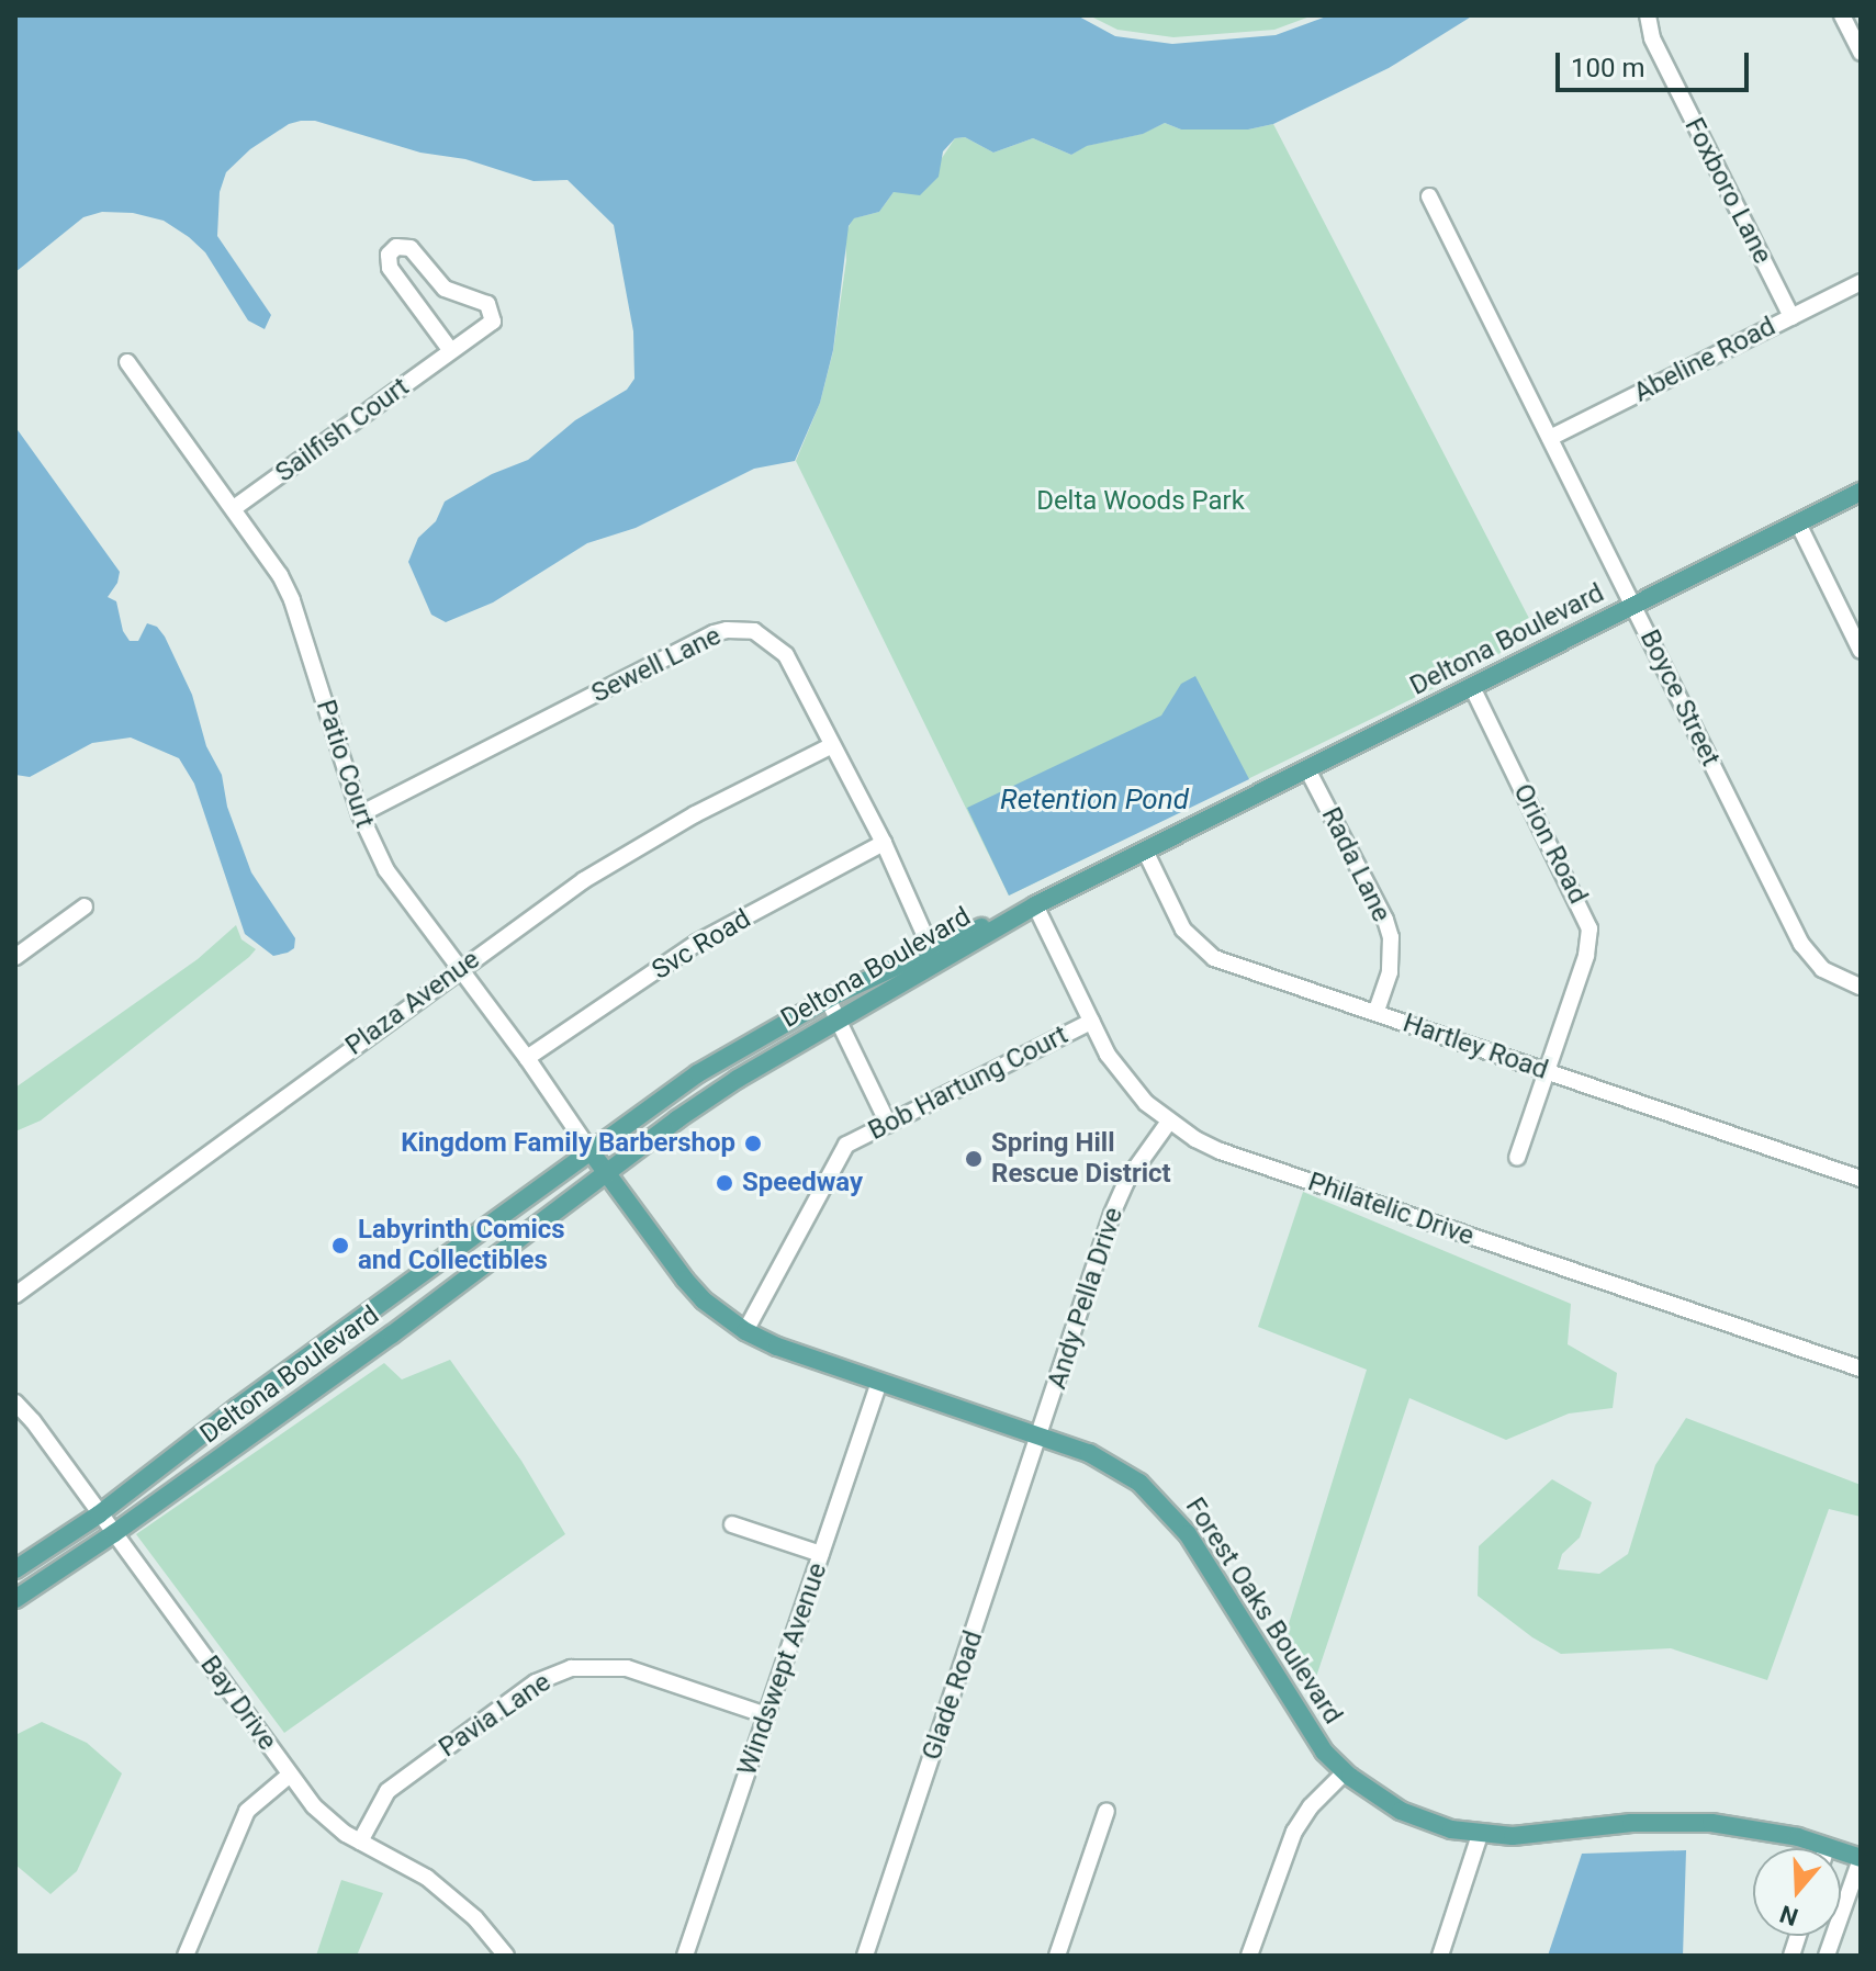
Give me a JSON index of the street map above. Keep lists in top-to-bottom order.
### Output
{
  "streets": {
    "main road": ["Deltona Boulevard", "Forest Oaks Boulevard"],
    "street": [
      "Foxboro Lane",
      "Abeline Road",
      "Sailfish Court",
      "Sewell Lane",
      "Boyce Street",
      "Patio Court",
      "Orion Road",
      "Rada Lane",
      "Svc Road",
      "Plaza Avenue",
      "Hartley Road",
      "Bob Hartung Court",
      "Philatelic Drive",
      "Andy Pella Drive",
      "Windswept Avenue",
      "Glade Road",
      "Bay Drive",
      "Pavia Lane"
    ]
  },
  "crossings": [
    ["Foxboro Lane", "Abeline Road"],
    ["Abeline Road", "Boyce Street"],
    ["Sailfish Court", "Patio Court"],
    ["Deltona Boulevard", "Sewell Lane"],
    ["Deltona Boulevard", "Boyce Street"],
    ["Deltona Boulevard", "Patio Court"],
    ["Deltona Boulevard", "Orion Road"],
    ["Deltona Boulevard", "Rada Lane"],
    ["Deltona Boulevard", "Hartley Road"],
    ["Deltona Boulevard", "Philatelic Drive"],
    ["Deltona Boulevard", "Forest Oaks Boulevard"],
    ["Deltona Boulevard", "Bay Drive"],
    ["Sewell Lane", "Patio Court"],
    ["Sewell Lane", "Svc Road"],
    ["Sewell Lane", "Plaza Avenue"],
    ["Patio Court", "Svc Road"],
    ["Patio Court", "Plaza Avenue"],
    ["Patio Court", "Forest Oaks Boulevard"],
    ["Orion Road", "Hartley Road"],
    ["Rada Lane", "Hartley Road"],
    ["Bob Hartung Court", "Philatelic Drive"],
    ["Bob Hartung Court", "Forest Oaks Boulevard"],
    ["Philatelic Drive", "Andy Pella Drive"],
    ["Andy Pella Drive", "Forest Oaks Boulevard"],
    ["Andy Pella Drive", "Glade Road"],
    ["Forest Oaks Boulevard", "Windswept Avenue"],
    ["Forest Oaks Boulevard", "Glade Road"],
    ["Windswept Avenue", "Pavia Lane"],
    ["Bay Drive", "Pavia Lane"]
  ],
  "water": ["Retention Pond"],
  "parks": ["Delta Woods Park"],
  "places": [
    "Kingdom Family Barbershop",
    "Spring Hill Rescue District",
    "Speedway",
    "Labyrinth Comics and Collectibles"
  ],
  "scale_bar": "100 m",
  "north": "bottom"
}
